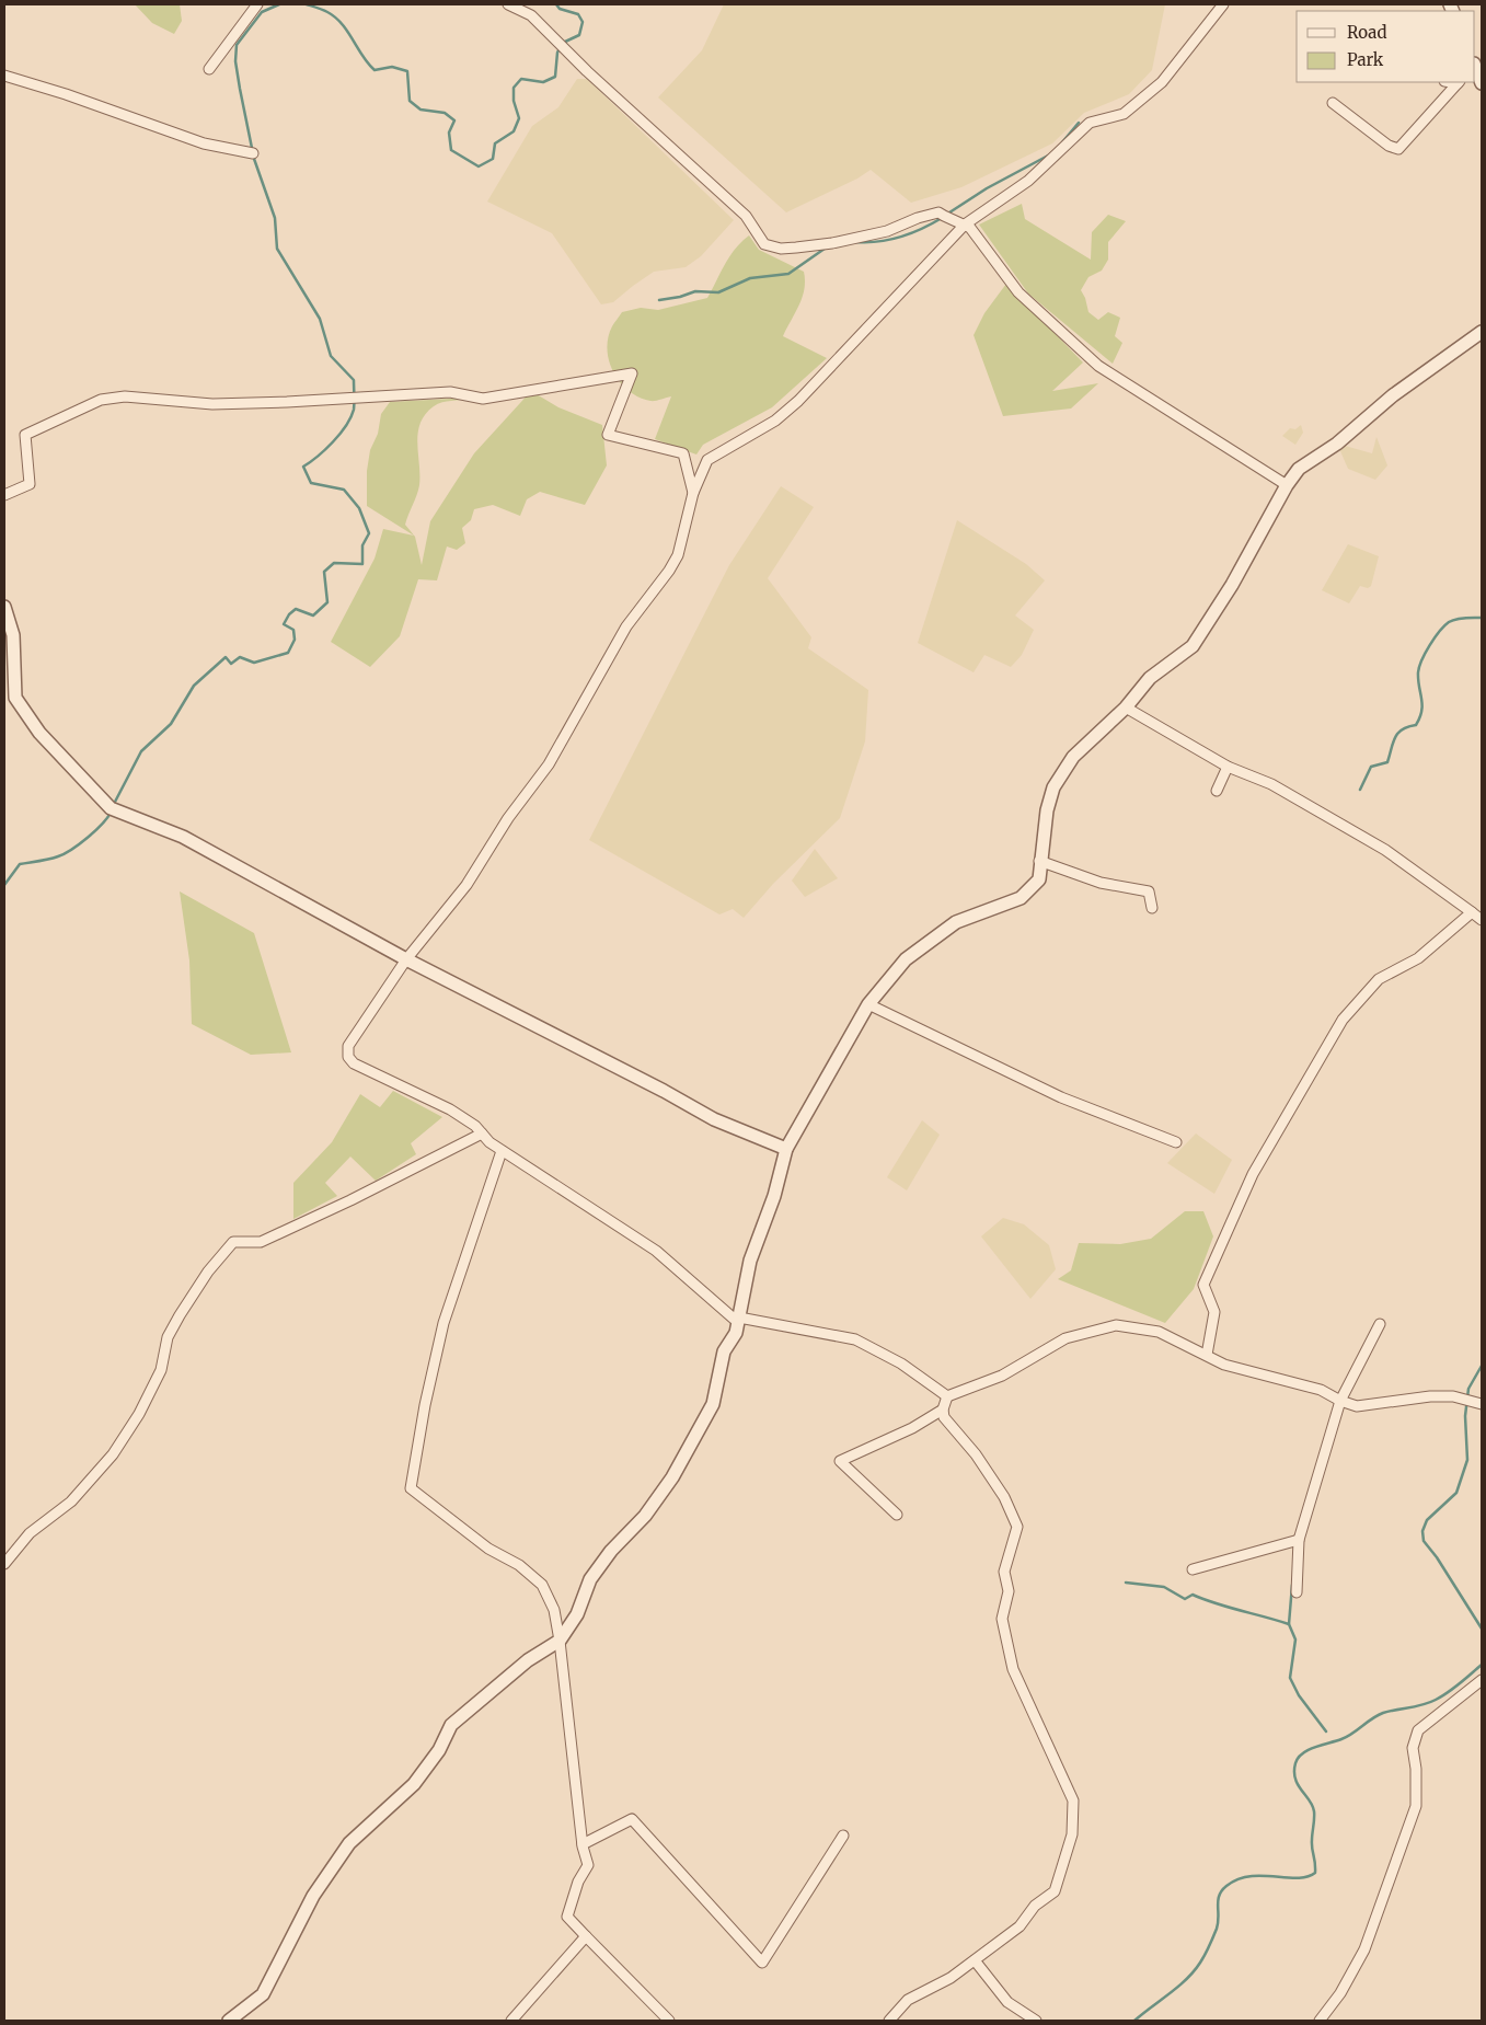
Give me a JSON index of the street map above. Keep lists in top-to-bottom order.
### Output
{
  "legend": ["Road", "Park"]
}
